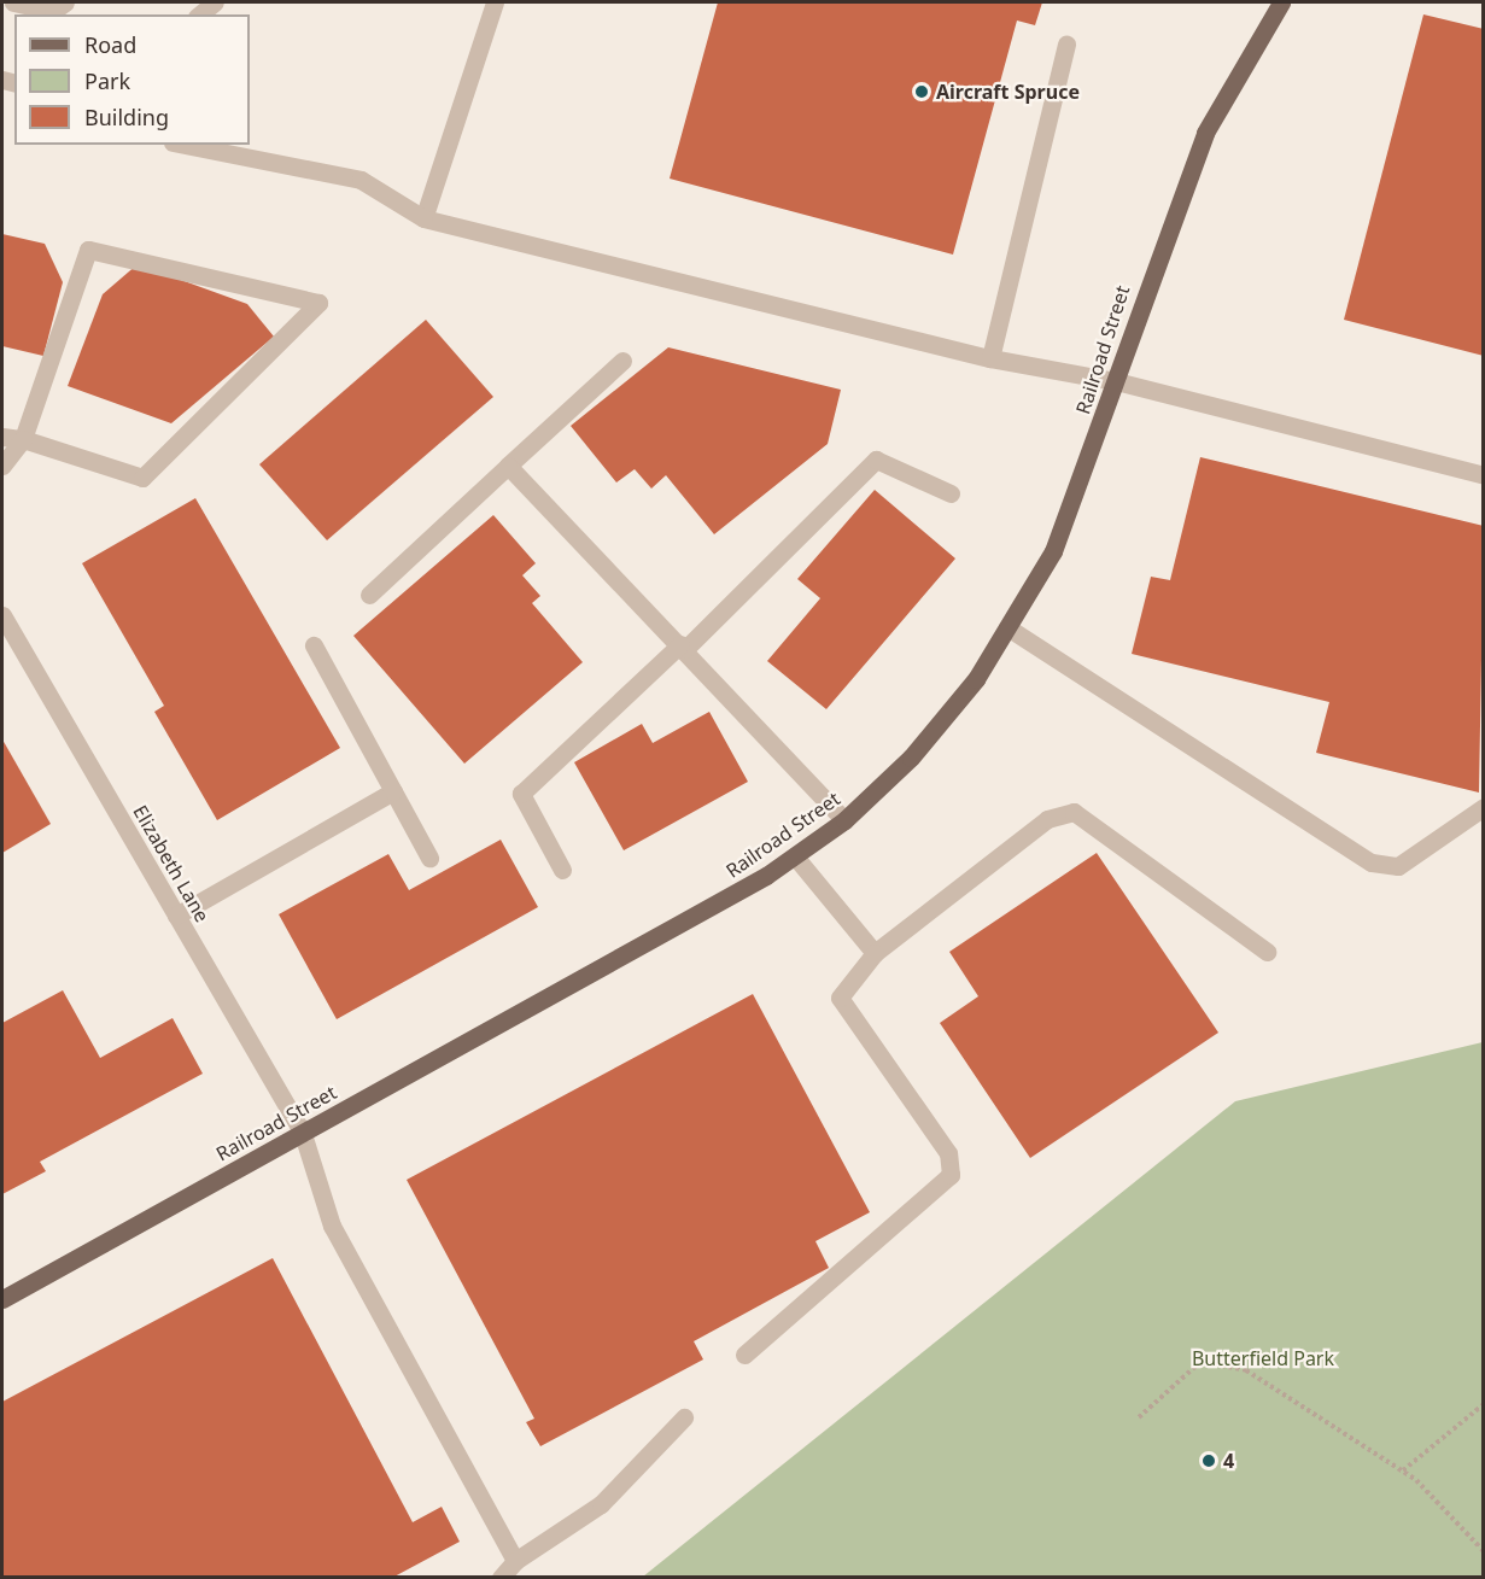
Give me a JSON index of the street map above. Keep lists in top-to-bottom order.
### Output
{
  "streets": {
    "main road": ["Railroad Street"],
    "street": ["Elizabeth Lane"]
  },
  "crossings": [
    ["Railroad Street", "Elizabeth Lane"]
  ],
  "parks": ["Butterfield Park"],
  "places": ["Aircraft Spruce", "4"],
  "legend": ["Road", "Park", "Building"]
}
